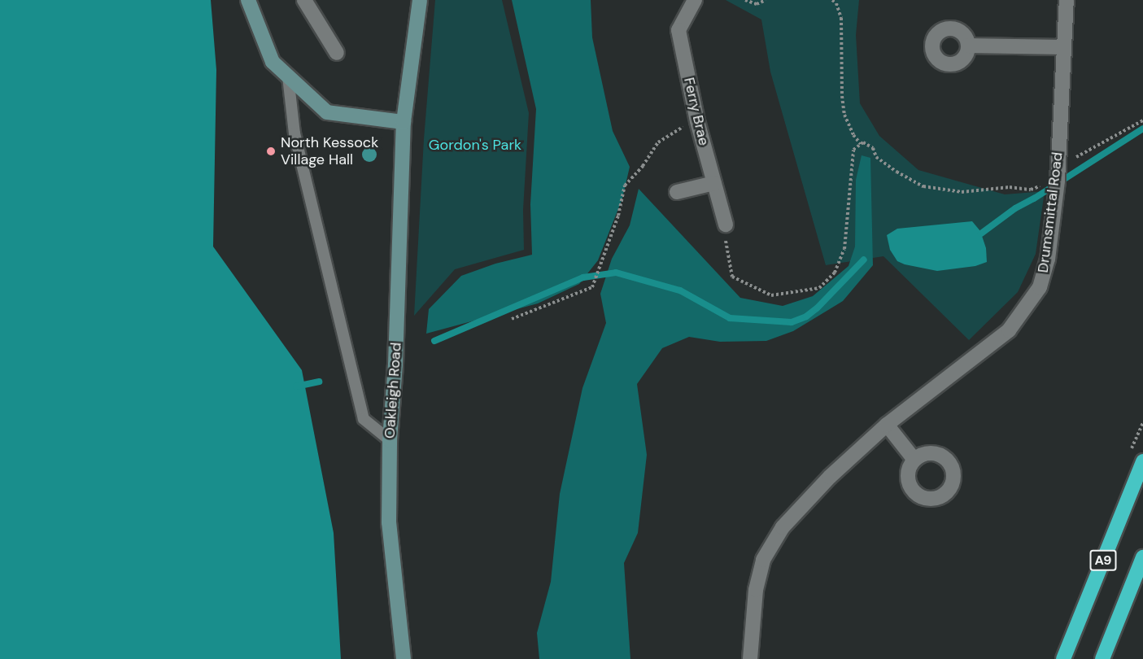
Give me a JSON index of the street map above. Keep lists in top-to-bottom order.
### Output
{
  "streets": {
    "highway": ["A9"],
    "street": ["Ferry Brae", "Drumsmittal Road", "Oakleigh Road"]
  },
  "parks": ["Gordon's Park"],
  "places": ["North Kessock Village Hall"]
}
